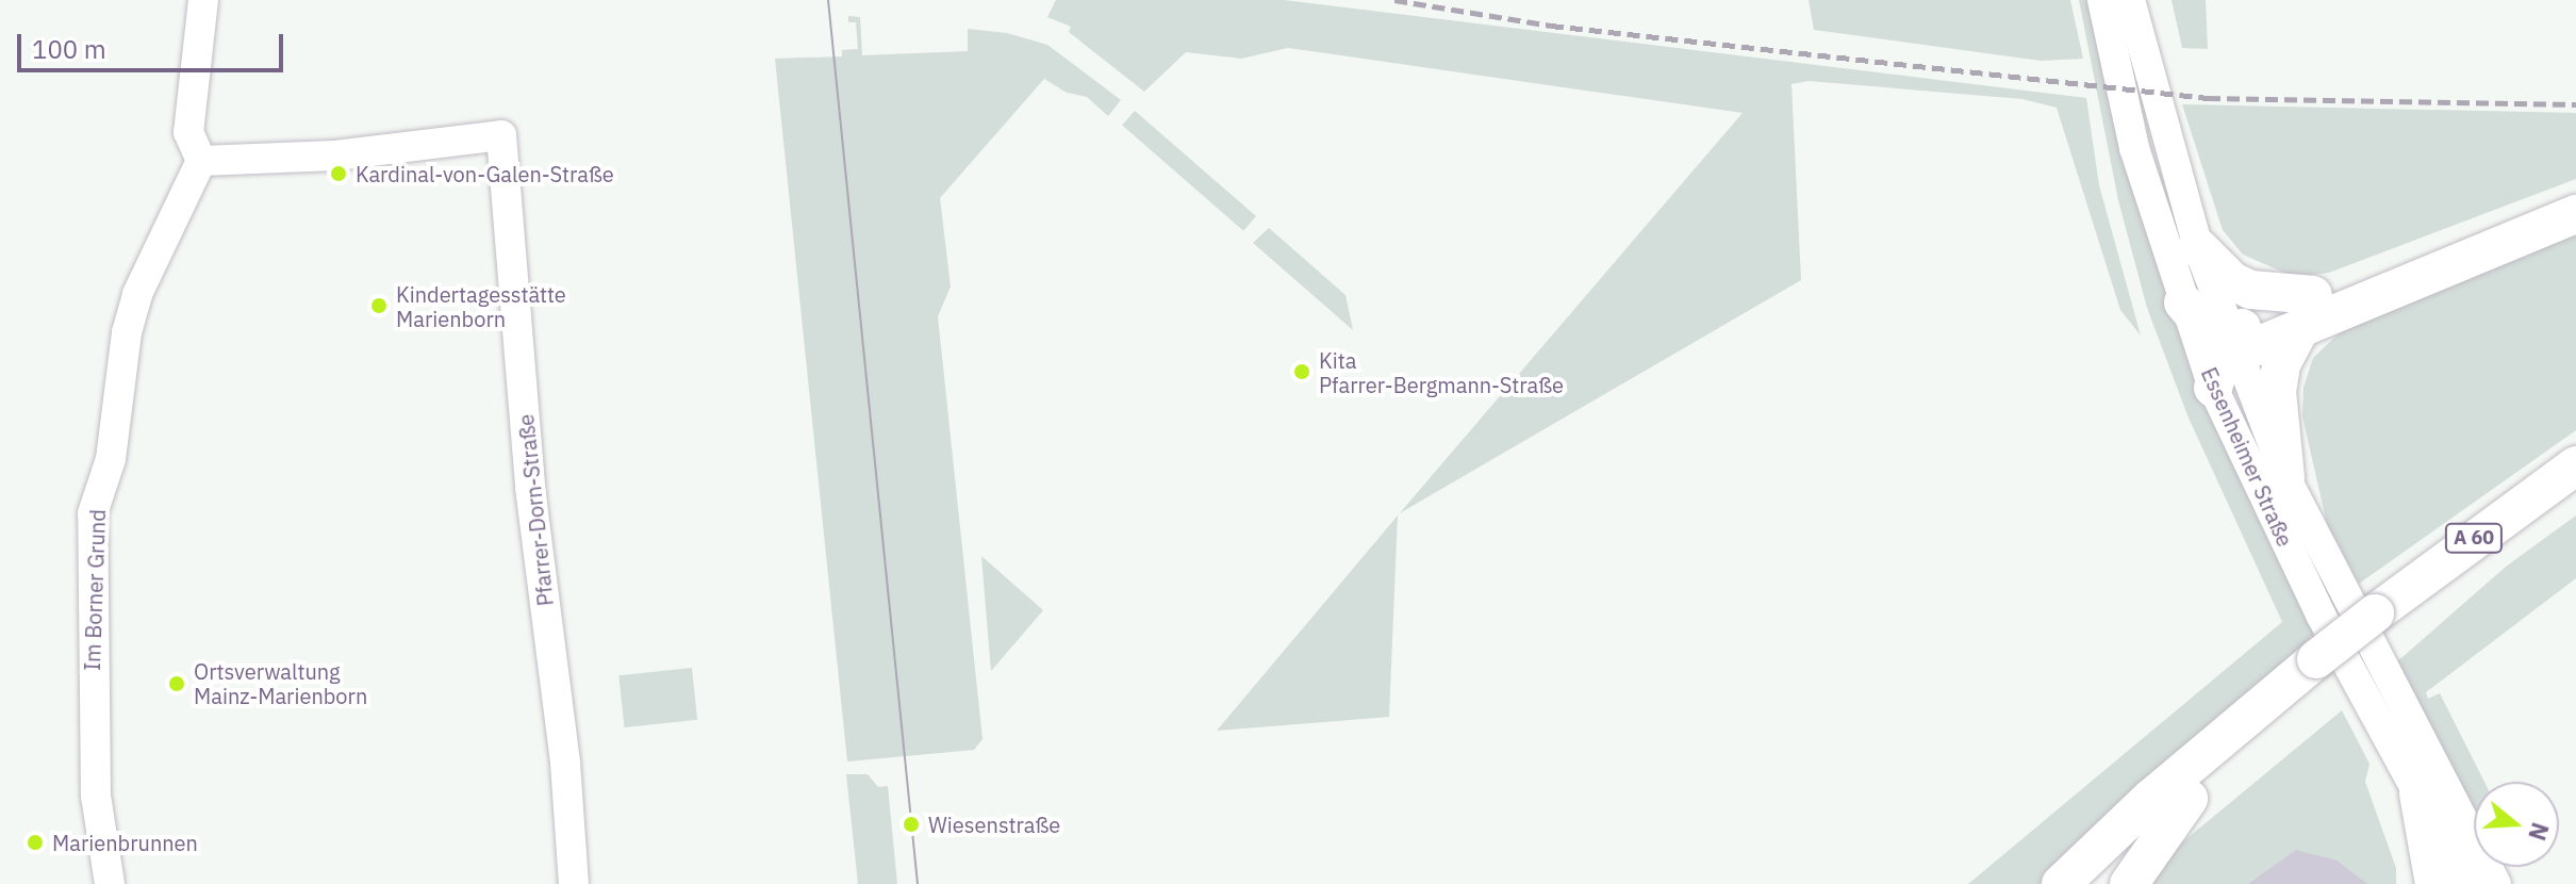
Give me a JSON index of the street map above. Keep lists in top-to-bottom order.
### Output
{
  "streets": {
    "highway": ["A 60"],
    "street": ["Essenheimer Straße", "Pfarrer-Dorn-Straße", "Im Borner Grund"]
  },
  "crossings": [
    ["Pfarrer-Dorn-Straße", "Im Borner Grund"]
  ],
  "places": [
    "Kardinal-von-Galen-Straße",
    "Kindertagesstätte Marienborn",
    "Kita Pfarrer-Bergmann-Straße",
    "Ortsverwaltung Mainz-Marienborn",
    "Wiesenstraße",
    "Marienbrunnen"
  ],
  "scale_bar": "100 m",
  "north": "right"
}
